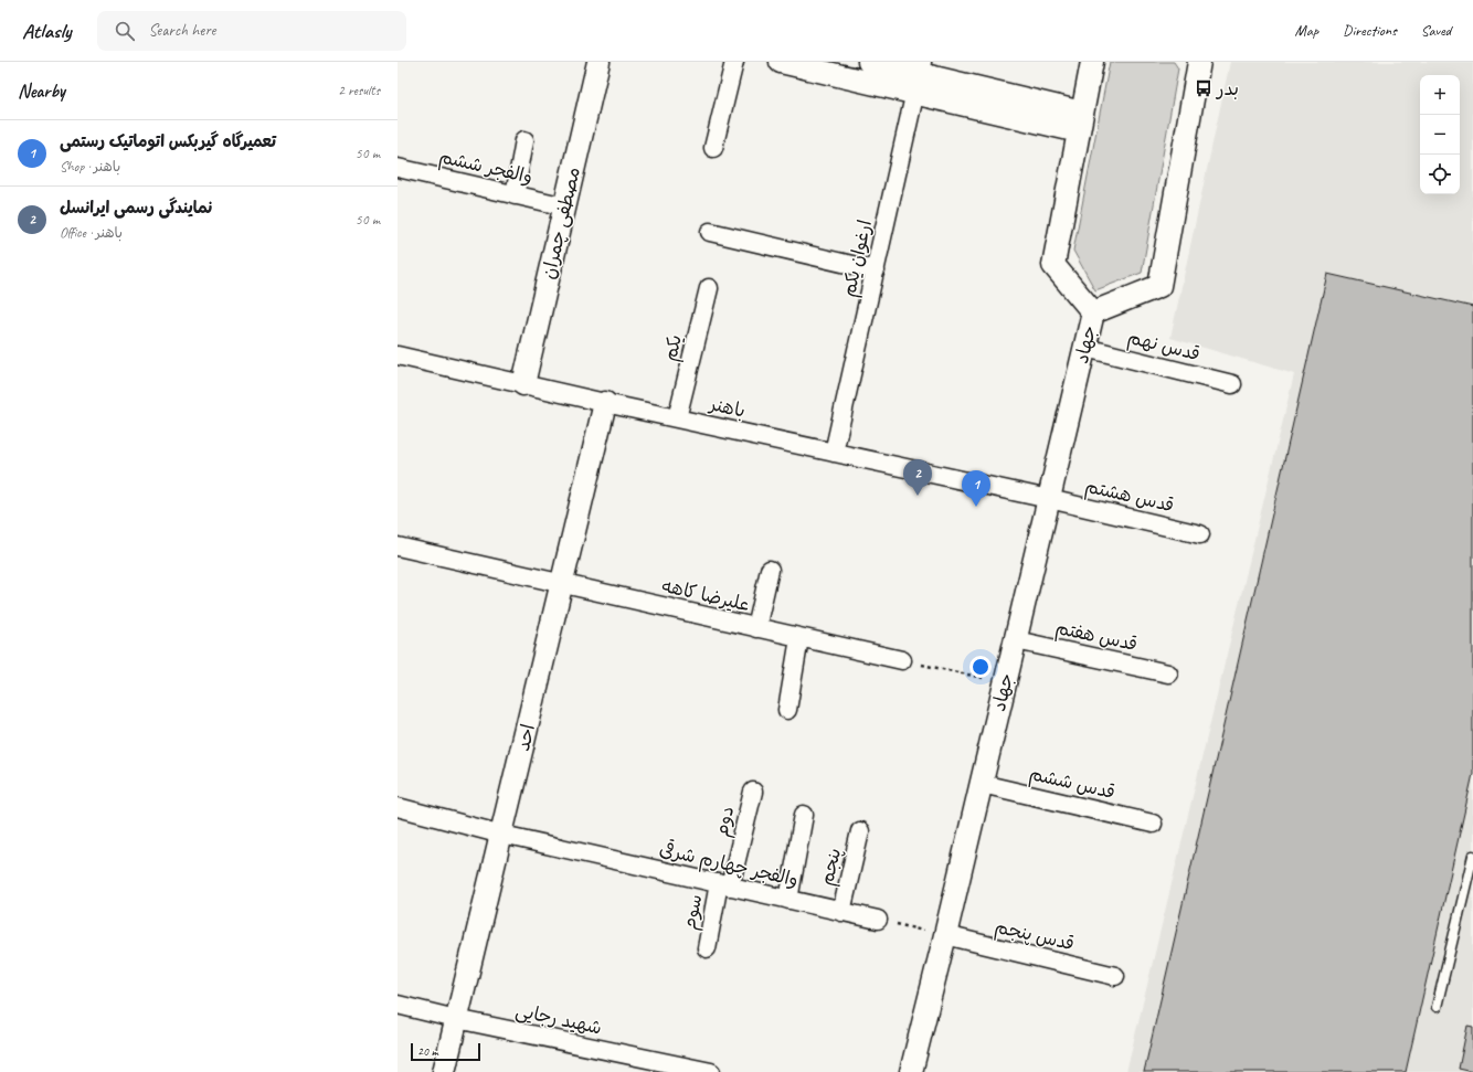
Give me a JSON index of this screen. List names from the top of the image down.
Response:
{
  "streets": {
    "street": [
      "والفجر ششم",
      "مصطفی چمران",
      "ارغوان یکم",
      "جهاد",
      "قدس نهم",
      "یکم",
      "باهنر",
      "قدس هشتم",
      "علیرضا کاهه",
      "قدس هفتم",
      "احد",
      "قدس ششم",
      "دوم",
      "والفجر چهارم شرقی",
      "پنجم",
      "سوم",
      "قدس پنجم",
      "شهید رجایی"
    ]
  },
  "crossings": [
    ["والفجر ششم", "مصطفی چمران"],
    ["مصطفی چمران", "باهنر"],
    ["ارغوان یکم", "باهنر"],
    ["جهاد", "قدس نهم"],
    ["جهاد", "باهنر"],
    ["جهاد", "قدس هشتم"],
    ["جهاد", "قدس هفتم"],
    ["جهاد", "قدس ششم"],
    ["جهاد", "قدس پنجم"],
    ["یکم", "باهنر"],
    ["باهنر", "قدس هشتم"],
    ["باهنر", "احد"],
    ["علیرضا کاهه", "احد"],
    ["احد", "والفجر چهارم شرقی"],
    ["احد", "شهید رجایی"],
    ["دوم", "والفجر چهارم شرقی"],
    ["دوم", "سوم"],
    ["والفجر چهارم شرقی", "پنجم"],
    ["والفجر چهارم شرقی", "سوم"]
  ],
  "places": {
    "bus stop": ["بدر"]
  },
  "scale_bar": "20 m",
  "page": {
    "header": "Atlasly",
    "search": "Search here",
    "nav": ["Map", "Directions", "Saved"],
    "heading": ["Nearby", "2 results"],
    "map_buttons": ["+", "−"],
    "list": [
      {
        "mark": "1",
        "name": "تعمیرگاه گیربکس اتوماتیک رستمی",
        "note": "Shop · باهنر",
        "value": "50 m"
      },
      {
        "mark": "2",
        "name": "نمایندگی رسمی ایرانسل",
        "note": "Office · باهنر",
        "value": "50 m"
      }
    ],
    "pins": ["2", "1"],
    "scale": "20 m"
  }
}
